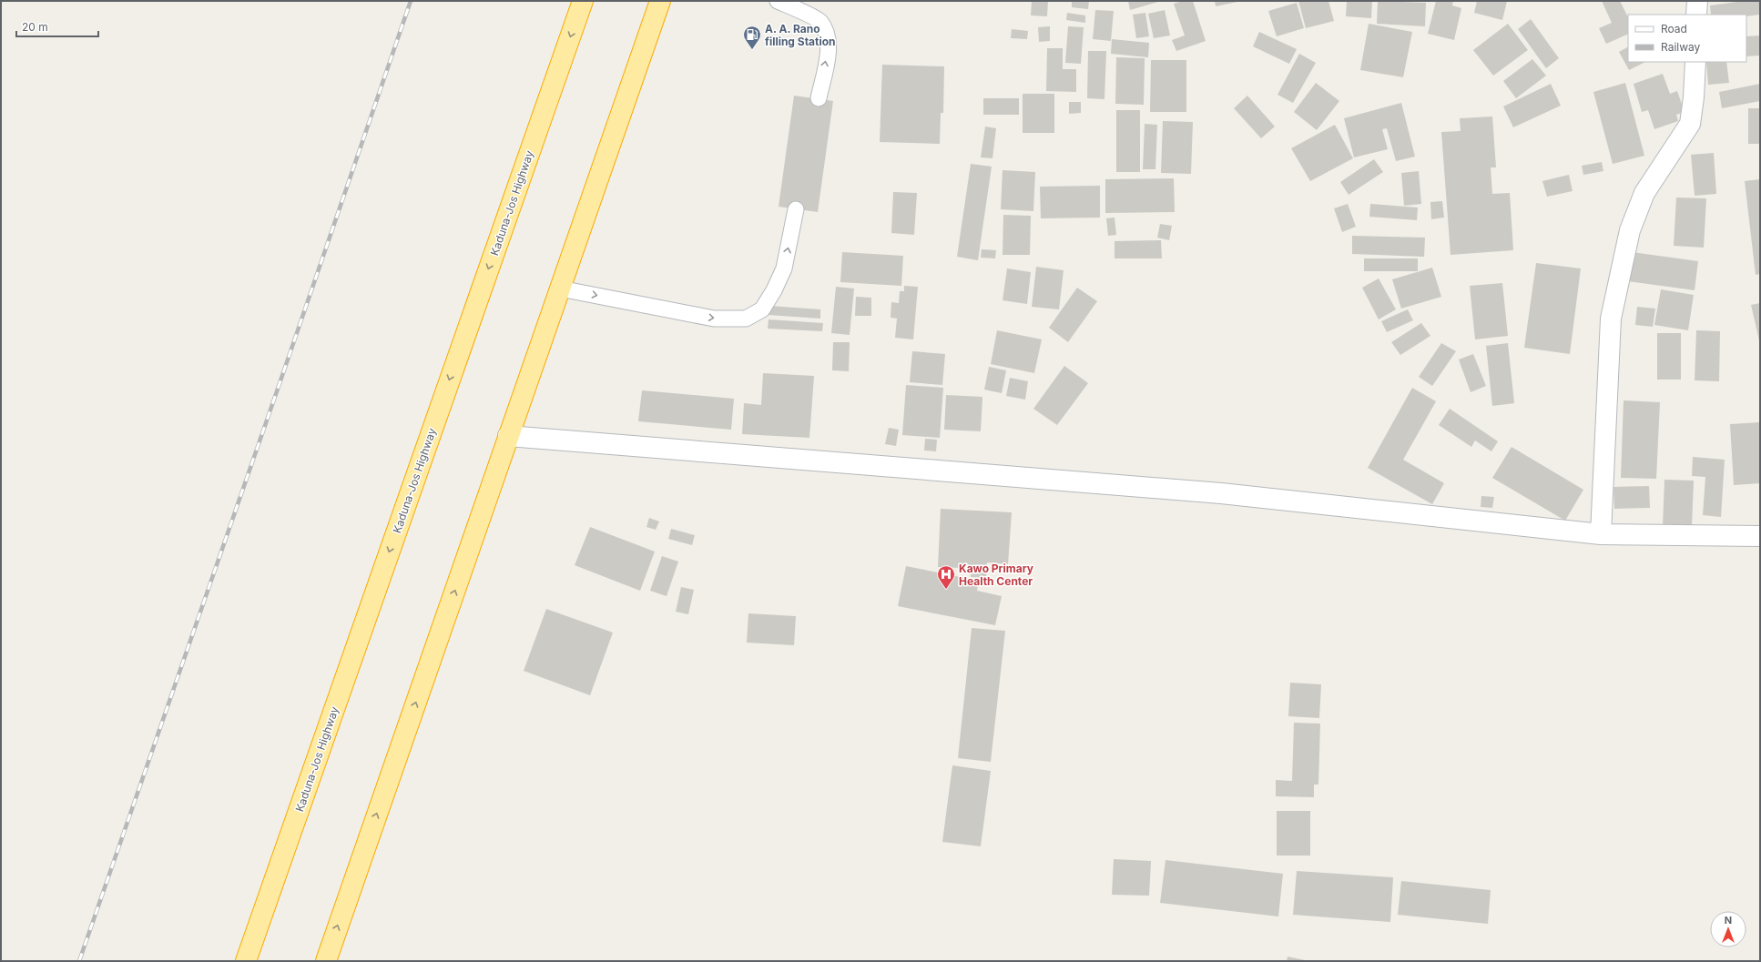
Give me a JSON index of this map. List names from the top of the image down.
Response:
{
  "streets": {
    "highway": ["Kaduna-Jos Highway"]
  },
  "places": {
    "fuel station": ["A. A. Rano filling Station"],
    "hospital": ["Kawo Primary Health Center"]
  },
  "legend": ["Road", "Railway"],
  "scale_bar": "20 m",
  "north": "top"
}
